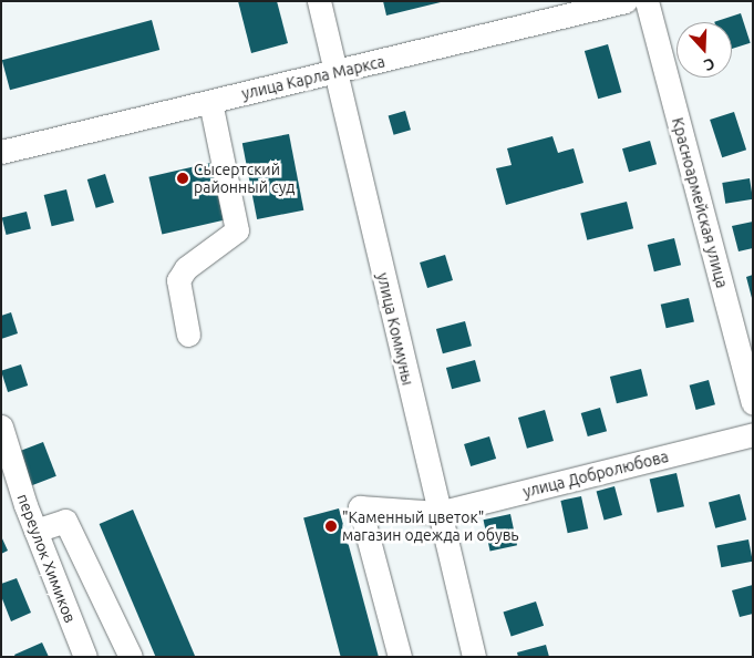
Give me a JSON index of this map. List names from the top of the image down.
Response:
{
  "streets": {
    "street": [
      "улица Карла Маркса",
      "Красноармейская улица",
      "улица Коммуны",
      "улица Добролюбова",
      "переулок Химиков"
    ]
  },
  "crossings": [
    ["улица Карла Маркса", "улица Коммуны"],
    ["улица Коммуны", "улица Добролюбова"]
  ],
  "places": ["Сысертский районный суд", "\"Каменный цветок\" магазин одежда и обувь"],
  "north": "bottom"
}
